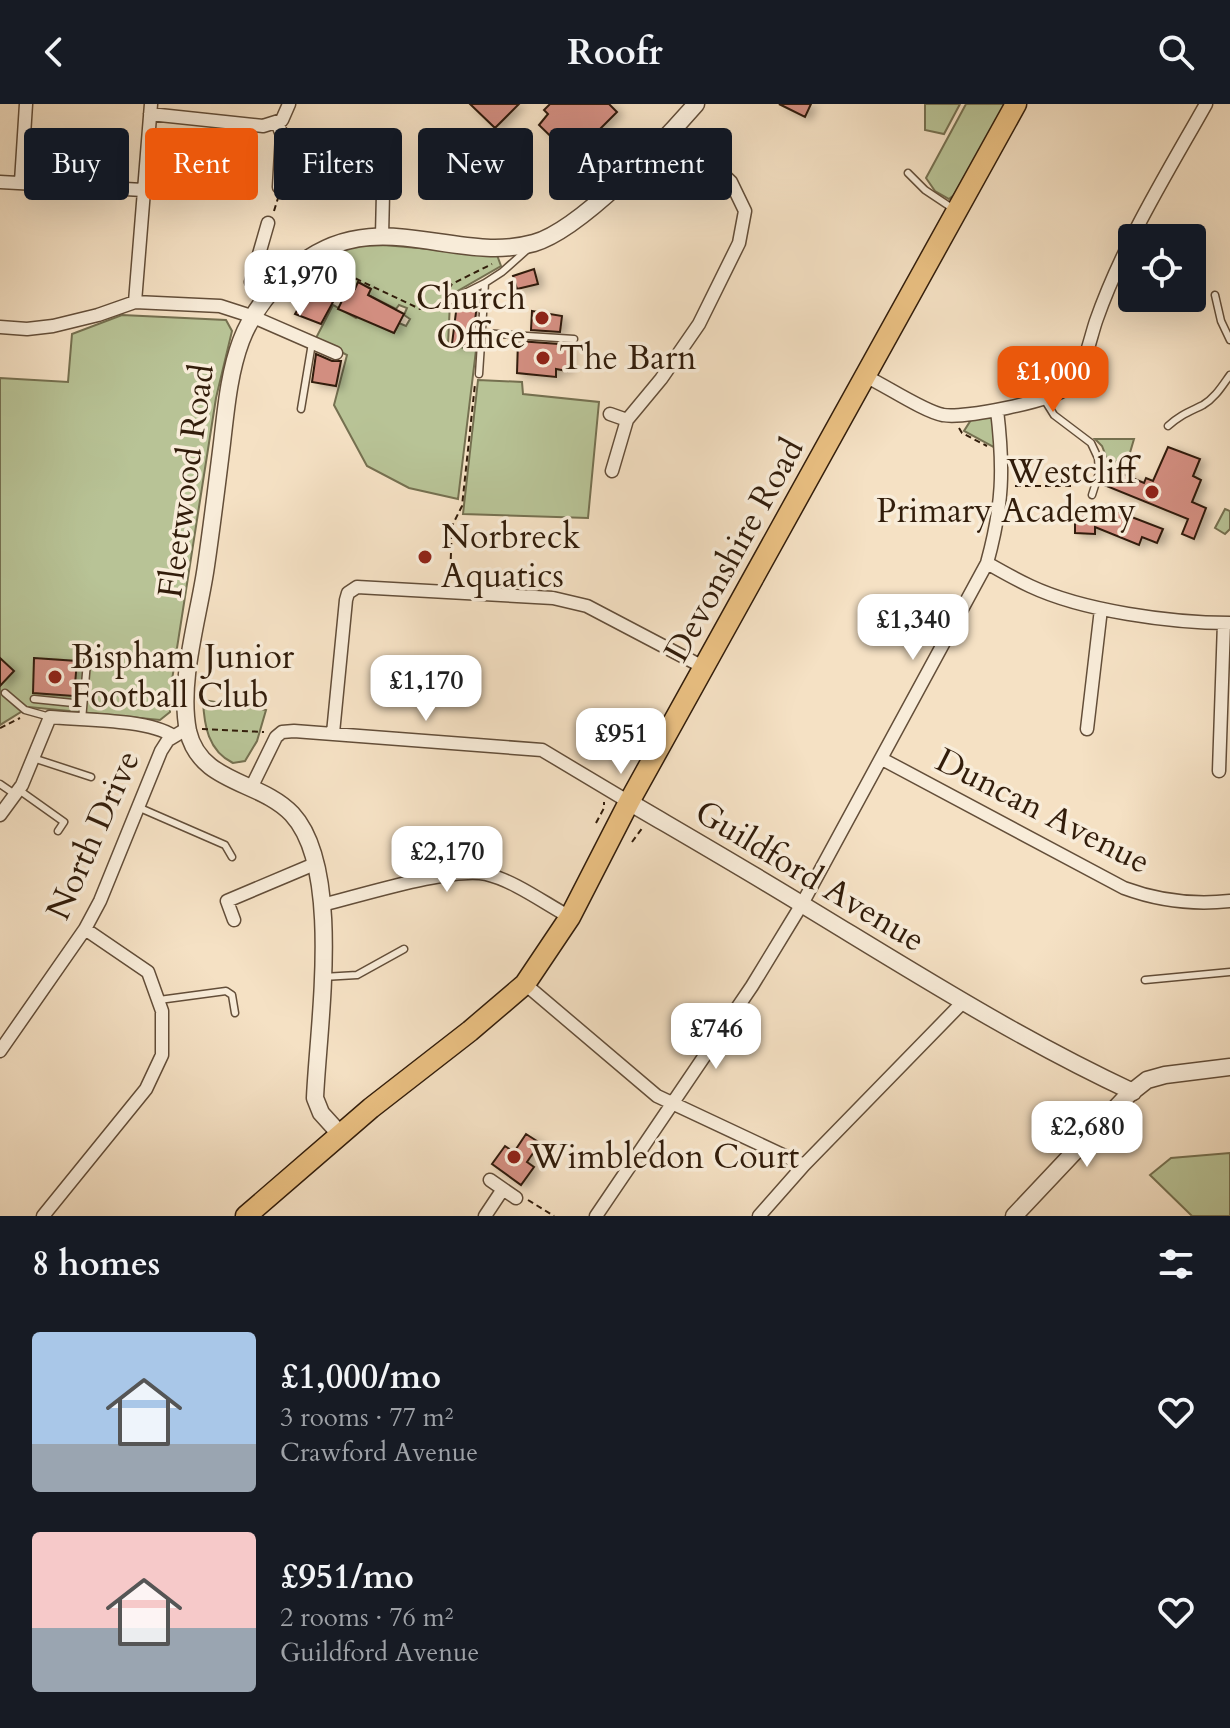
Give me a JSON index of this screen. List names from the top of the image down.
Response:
{
  "streets": {
    "main road": ["Devonshire Road"],
    "street": [
      "Fleetwood Road",
      "Duncan Avenue",
      "North Drive",
      "Guildford Avenue"
    ]
  },
  "crossings": [
    ["Fleetwood Road", "Devonshire Road"],
    ["Fleetwood Road", "North Drive"],
    ["Devonshire Road", "Guildford Avenue"]
  ],
  "places": [
    "Church Office",
    "The Barn",
    "Westcliff Primary Academy",
    "Norbreck Aquatics",
    "Bispham Junior Football Club",
    "Wimbledon Court"
  ],
  "page": {
    "header": "Roofr",
    "chip": [
      "Buy",
      "Rent",
      "Filters",
      "New",
      "Apartment"
    ],
    "price": [
      "£1,970",
      "£1,000",
      "£1,340",
      "£1,170",
      "£951",
      "£2,170",
      "£746",
      "£2,680"
    ],
    "heading": "8 homes",
    "list": [
      {
        "name": "£1,000/mo",
        "note": "3 rooms · 77 m² · Crawford Avenue"
      },
      {
        "name": "£951/mo",
        "note": "2 rooms · 76 m² · Guildford Avenue"
      }
    ]
  }
}
